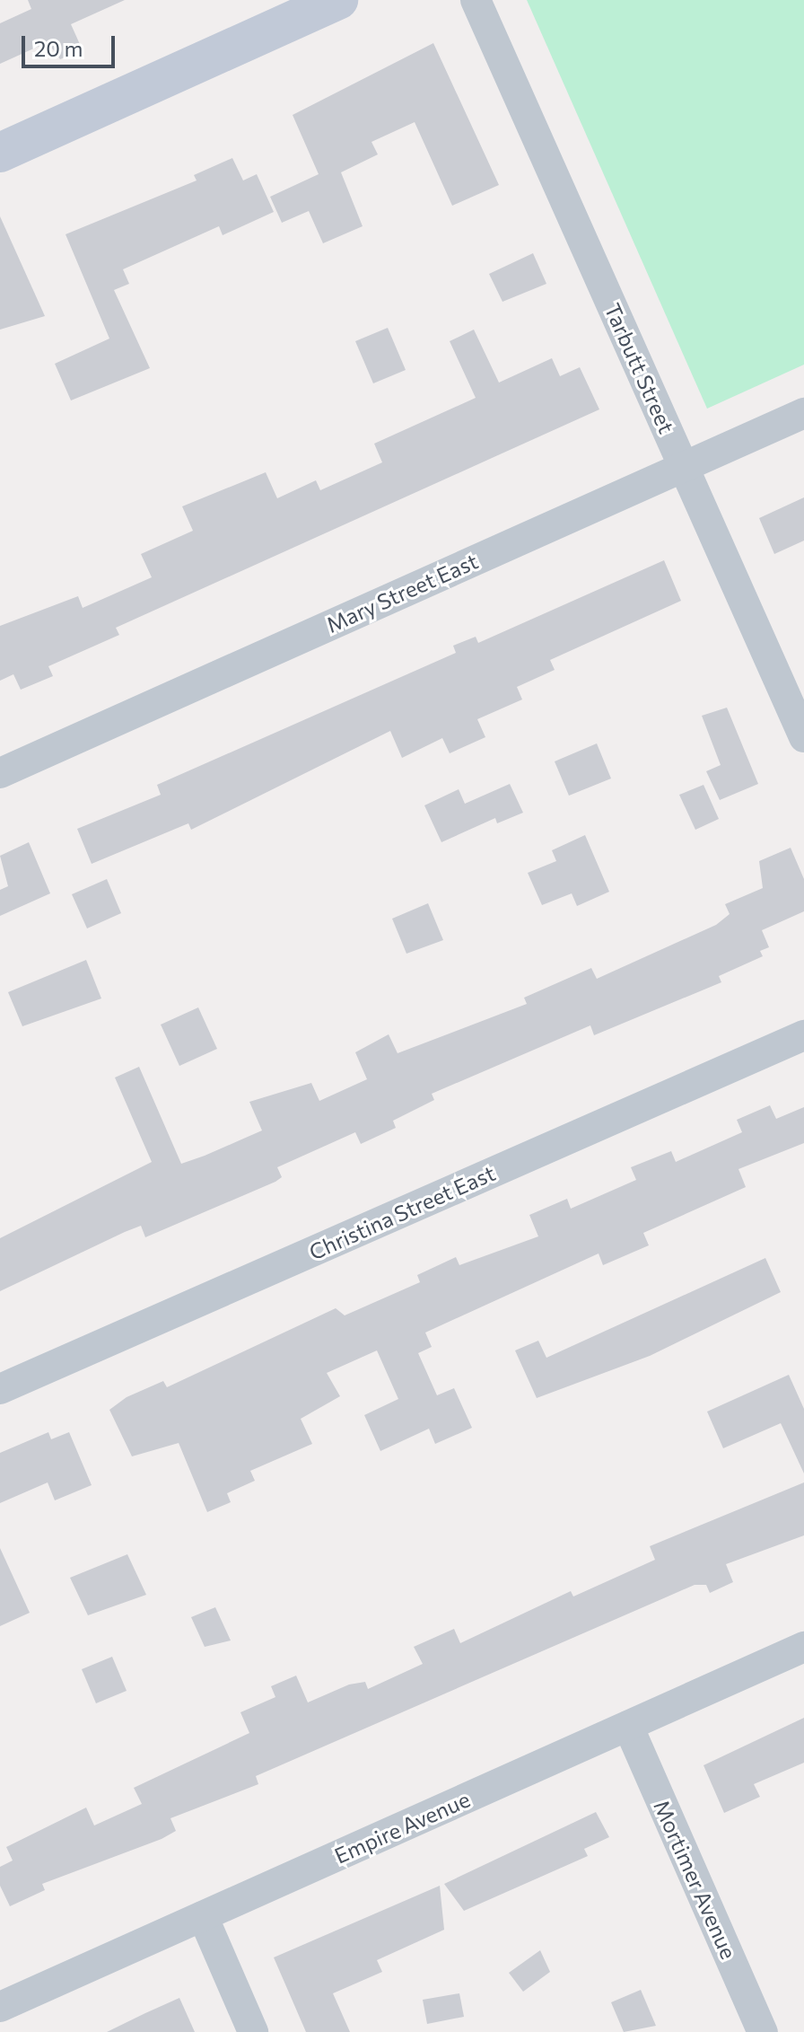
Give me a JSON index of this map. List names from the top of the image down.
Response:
{
  "streets": {
    "street": [
      "Tarbutt Street",
      "Mary Street East",
      "Christina Street East",
      "Empire Avenue",
      "Mortimer Avenue"
    ]
  },
  "crossings": [
    ["Tarbutt Street", "Mary Street East"],
    ["Empire Avenue", "Mortimer Avenue"]
  ],
  "scale_bar": "20 m"
}
